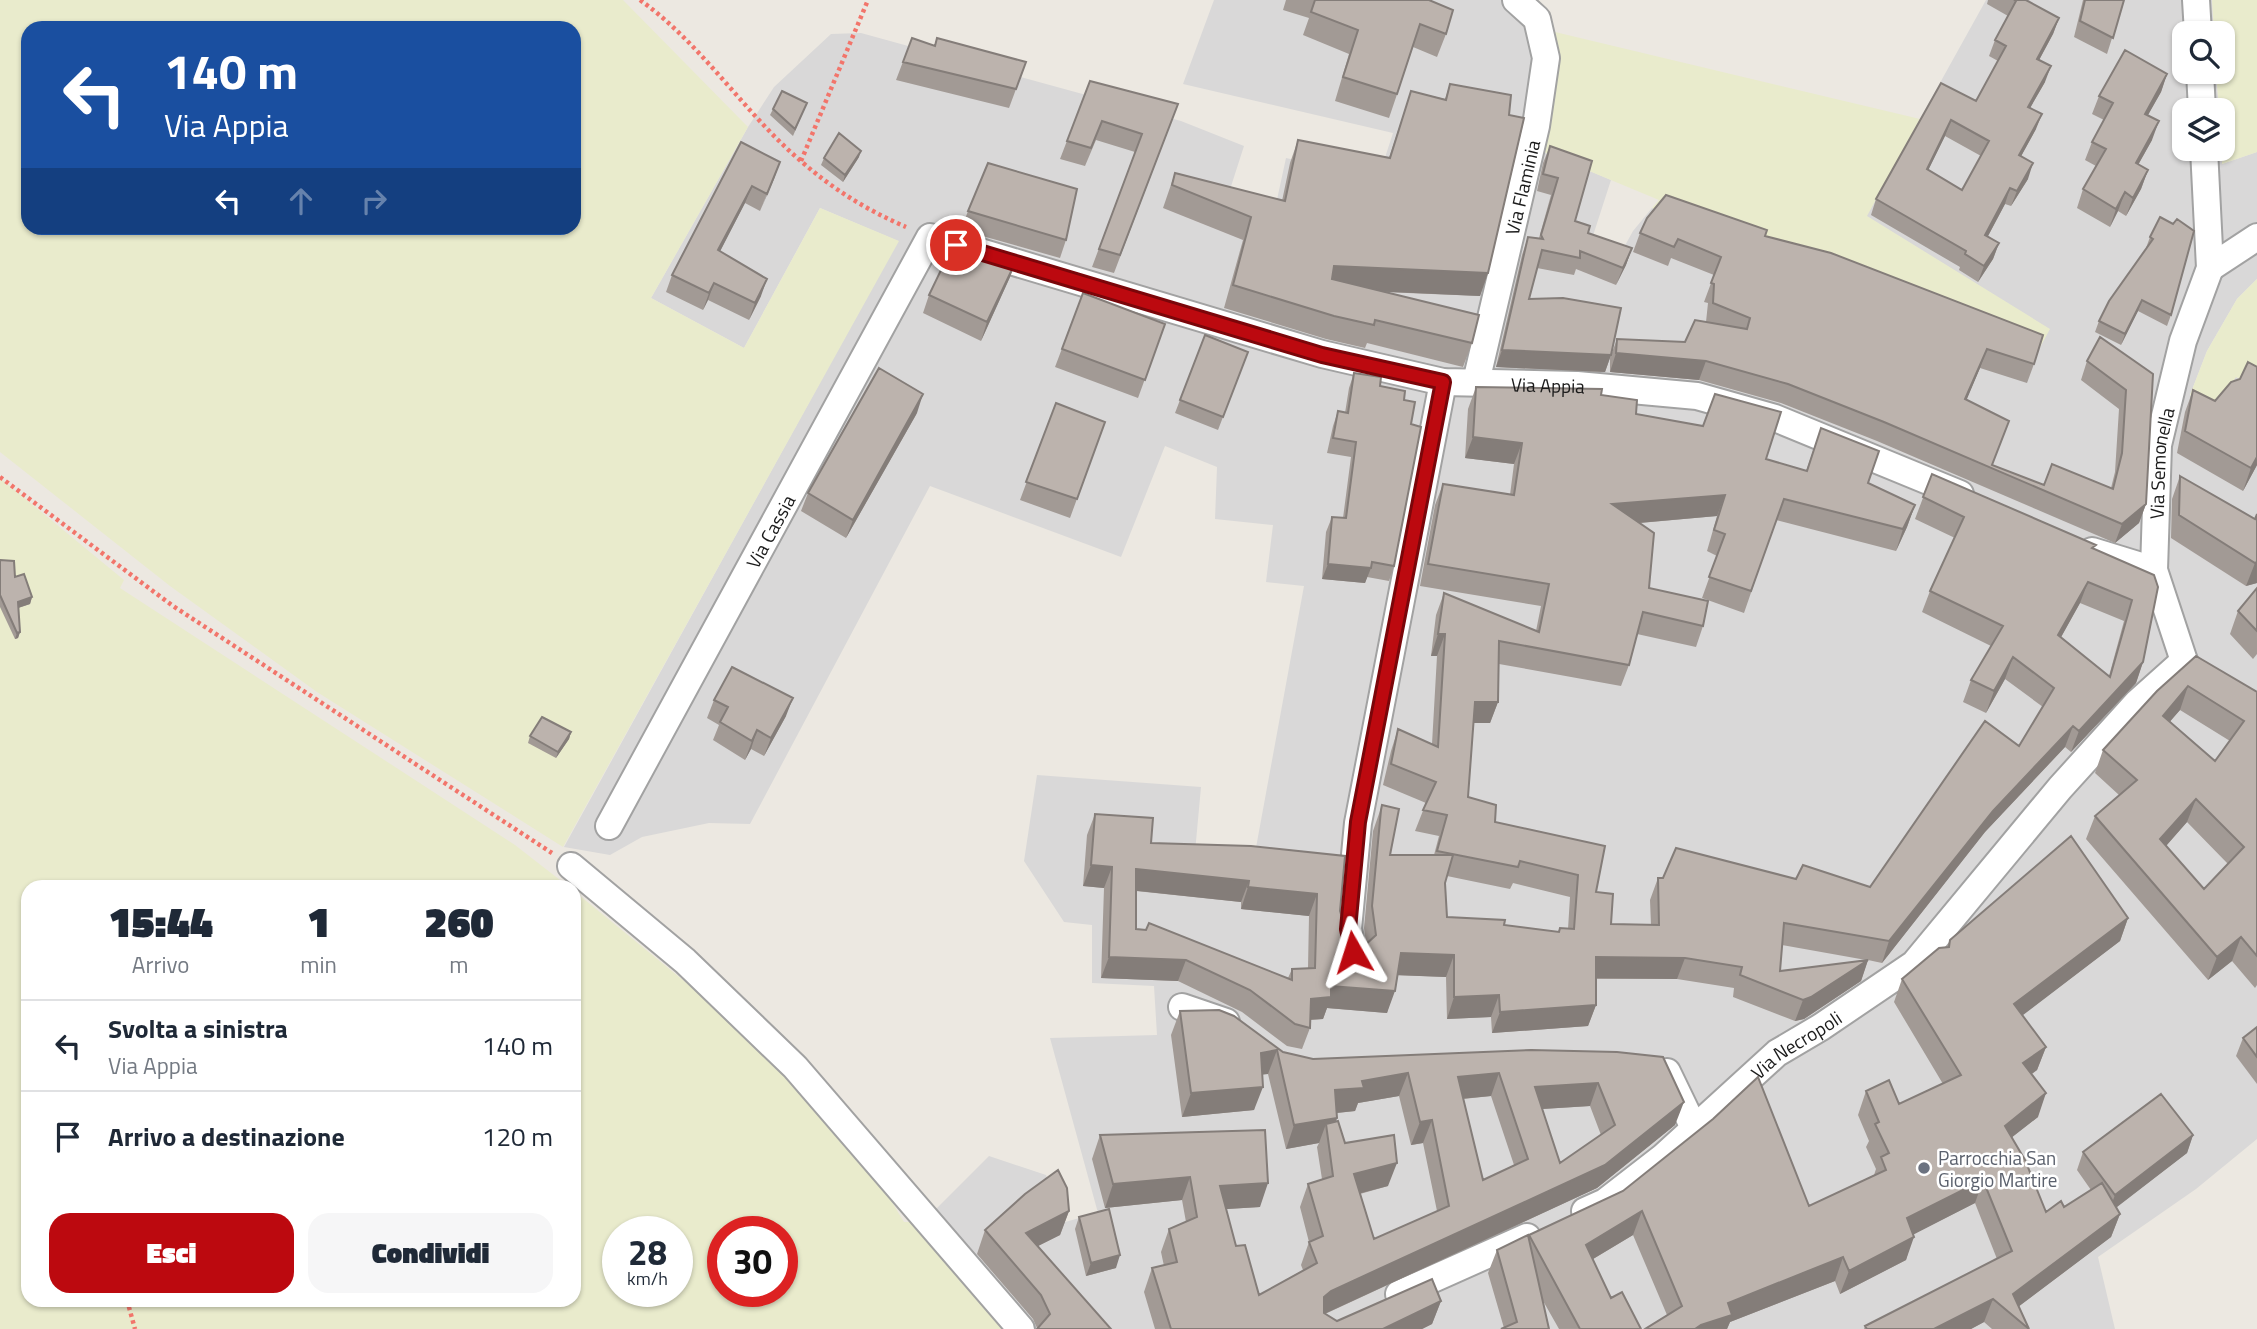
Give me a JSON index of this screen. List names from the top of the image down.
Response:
{
  "streets": {
    "street": [
      "Via Flaminia",
      "Via Appia",
      "Via Semonella",
      "Via Cassia",
      "Via Necropoli"
    ]
  },
  "crossings": [
    ["Via Flaminia", "Via Appia"],
    ["Via Appia", "Via Cassia"],
    ["Via Semonella", "Via Necropoli"]
  ],
  "places": ["Parrocchia San Giorgio Martire"],
  "page": {
    "turn": ["140 m", "Via Appia"],
    "eta": [
      "15:44",
      "Arrivo",
      "1",
      "min",
      "260",
      "m"
    ],
    "list": [
      {
        "name": "Svolta a sinistra",
        "note": "Via Appia",
        "value": "140 m"
      },
      {
        "name": "Arrivo a destinazione",
        "value": "120 m"
      }
    ],
    "buttons": ["Esci", "Condividi"],
    "speed": "28 km/h",
    "limit": "30"
  }
}
